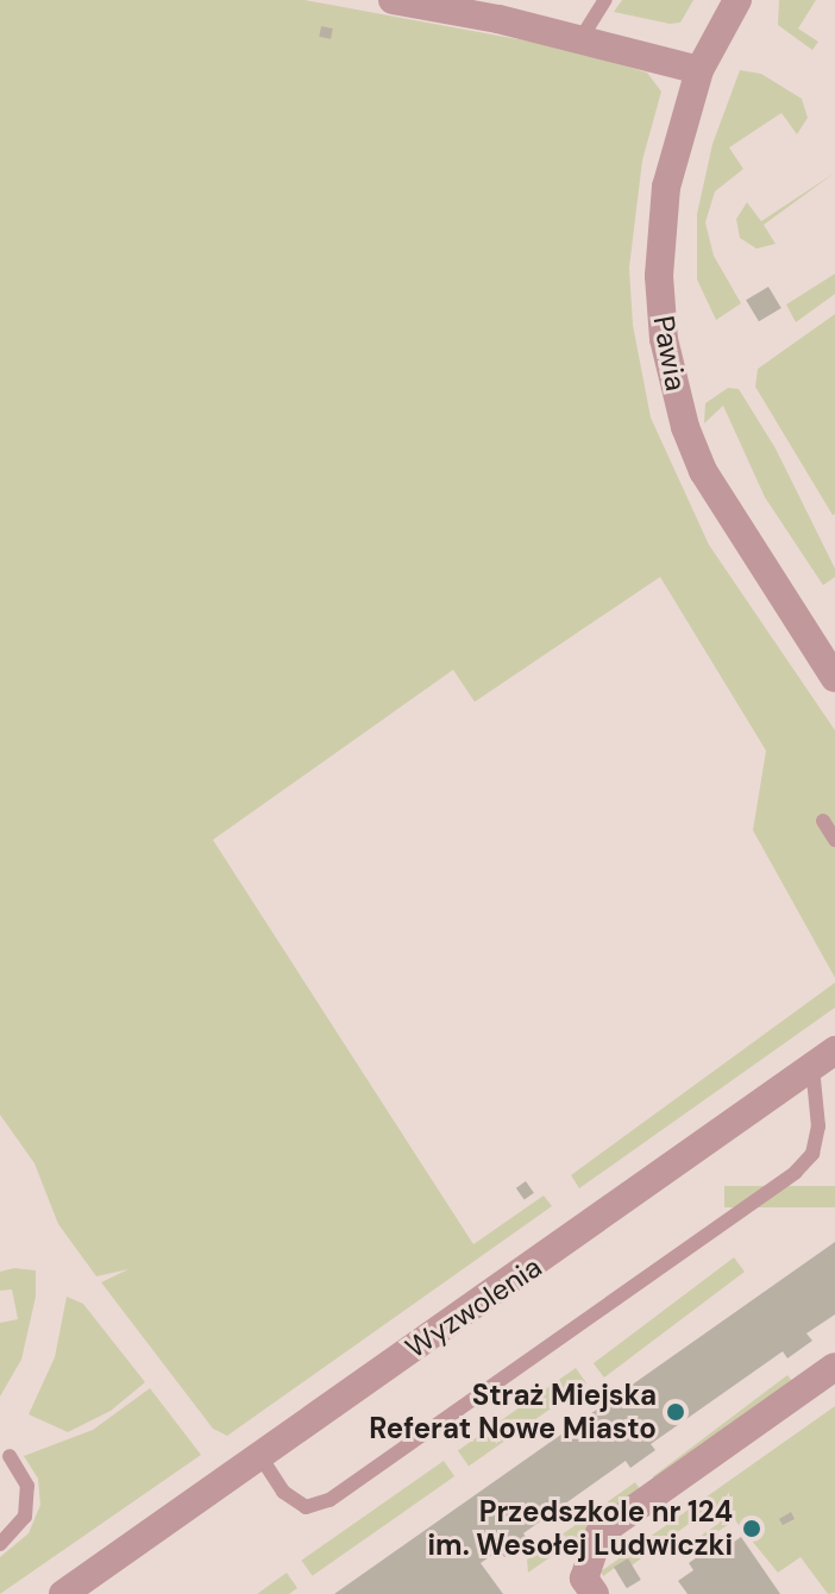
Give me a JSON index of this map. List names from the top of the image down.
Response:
{
  "streets": {
    "street": ["Pawia", "Wyzwolenia"]
  },
  "places": ["Straż Miejska Referat Nowe Miasto", "Przedszkole nr 124 im. Wesołej Ludwiczki"]
}
